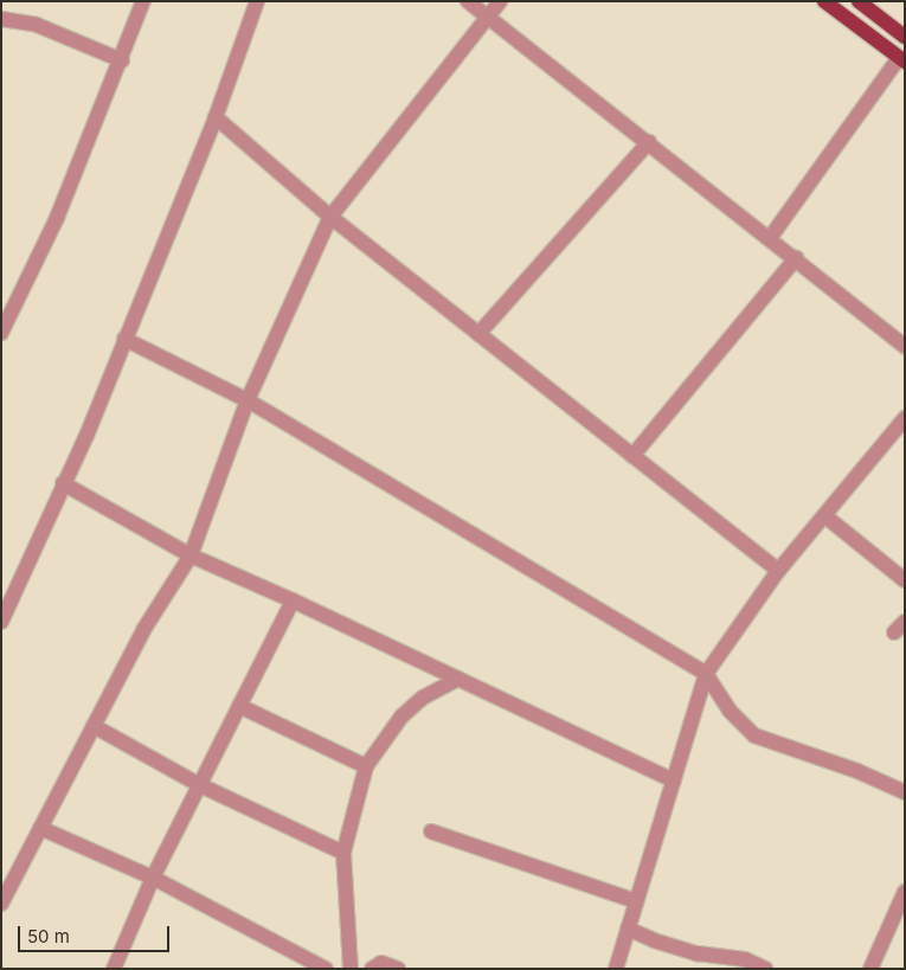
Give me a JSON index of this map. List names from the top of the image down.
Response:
{
  "scale_bar": "50 m"
}
